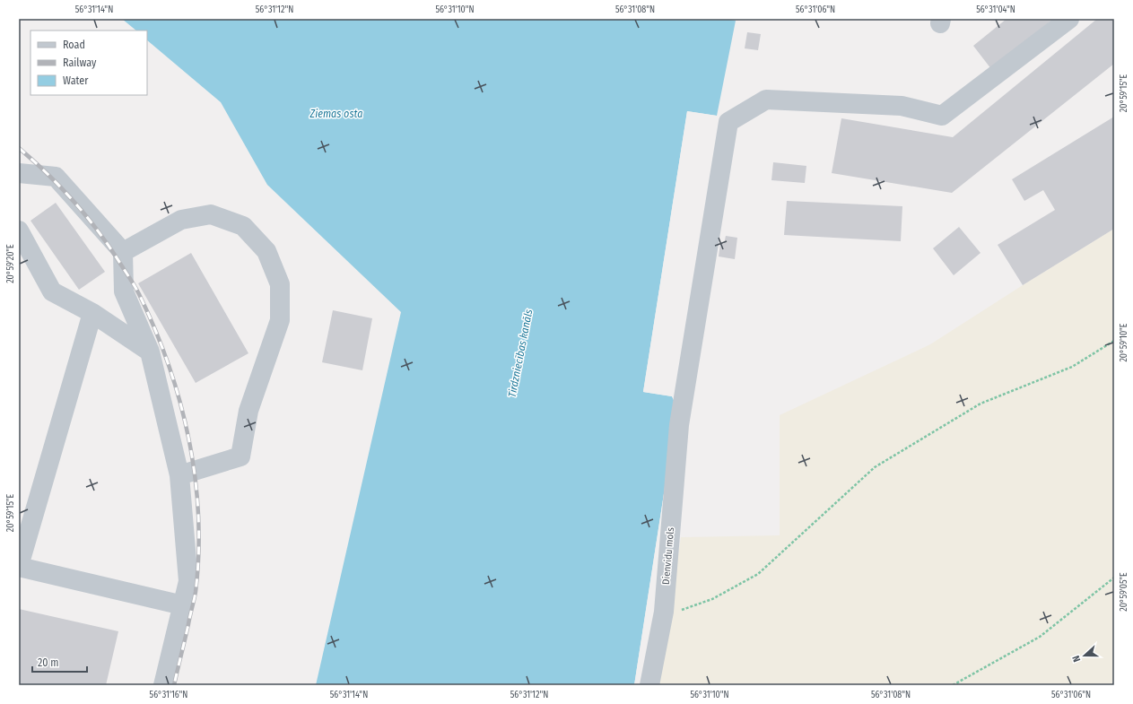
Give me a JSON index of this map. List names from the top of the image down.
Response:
{
  "streets": {
    "street": ["Dienvidu mols"]
  },
  "water": ["Ziemas osta", "Tirdzniecības kanāls"],
  "legend": ["Road", "Railway", "Water"],
  "scale_bar": "20 m",
  "north": "left",
  "coordinates": [
    "56°31'14\"N",
    "56°31'12\"N",
    "56°31'10\"N",
    "56°31'08\"N",
    "56°31'06\"N",
    "56°31'04\"N",
    "20°59'15\"E",
    "20°59'20\"E",
    "20°59'10\"E",
    "20°59'05\"E",
    "56°31'16\"N"
  ]
}
